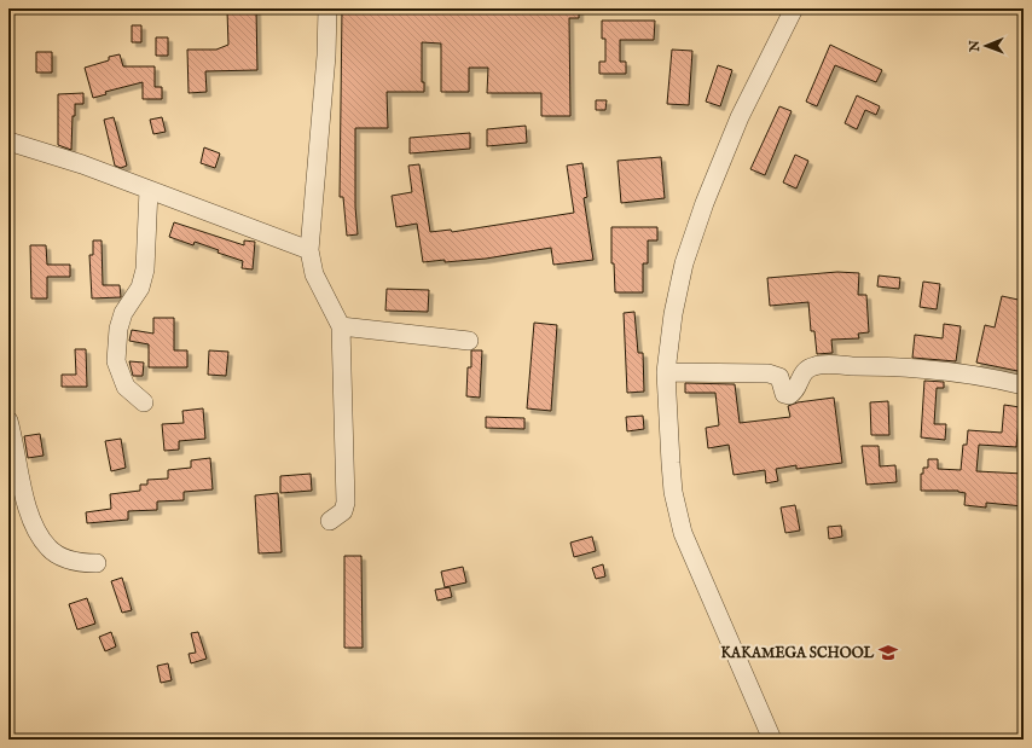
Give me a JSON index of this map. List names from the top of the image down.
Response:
{
  "places": {
    "school or university": ["KAKAMEGA SCHOOL"]
  },
  "north": "left"
}
